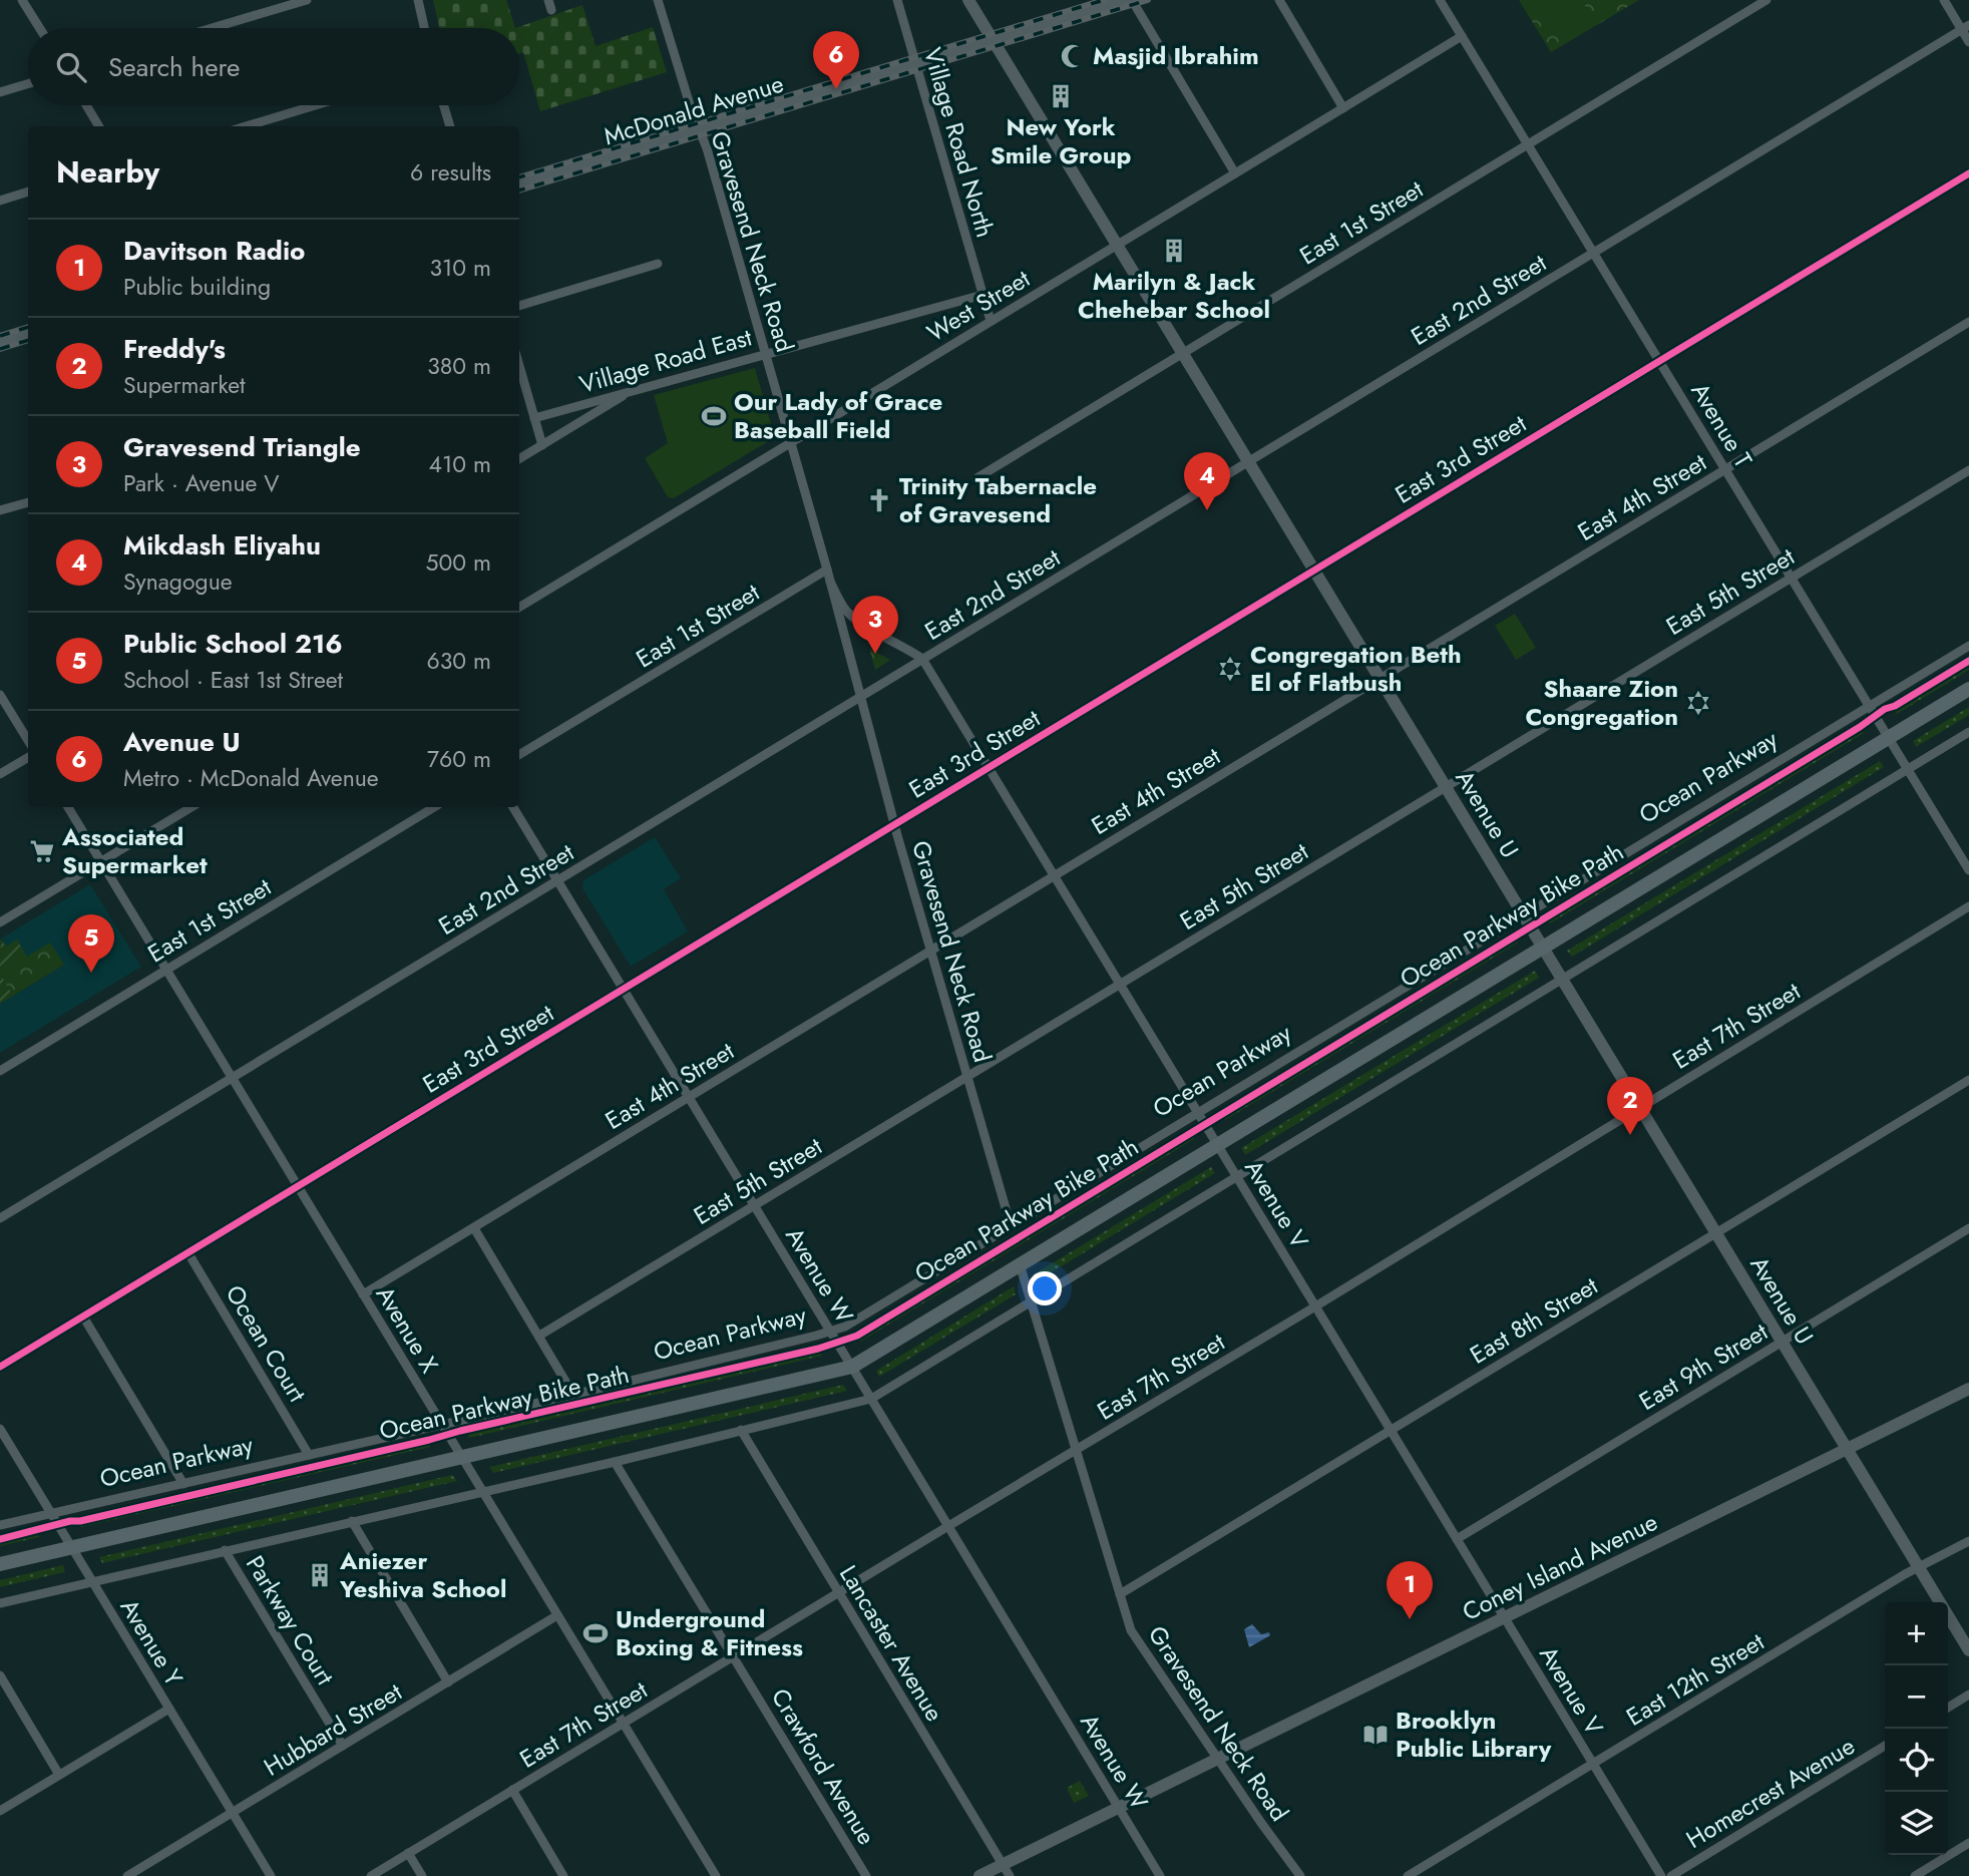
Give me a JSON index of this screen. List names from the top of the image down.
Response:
{
  "streets": {
    "main road": ["McDonald Avenue", "Avenue U", "Coney Island Avenue"],
    "street": [
      "Village Road North",
      "East 1st Street",
      "Gravesend Neck Road",
      "East 2nd Street",
      "West Street",
      "Village Road East",
      "Avenue T",
      "East 3rd Street",
      "East 4th Street",
      "East 5th Street",
      "Ocean Parkway",
      "East 7th Street",
      "Avenue V",
      "Avenue W",
      "East 8th Street",
      "Avenue X",
      "Ocean Court",
      "East 9th Street",
      "Parkway Court",
      "Avenue Y",
      "Lancaster Avenue",
      "East 12th Street",
      "Hubbard Street",
      "Crawford Avenue",
      "Homecrest Avenue"
    ],
    "cycle path": ["Ocean Parkway Bike Path"]
  },
  "crossings": [
    ["McDonald Avenue", "Village Road North"],
    ["McDonald Avenue", "Gravesend Neck Road"],
    ["McDonald Avenue", "Avenue U"],
    ["Village Road North", "Village Road East"],
    ["East 1st Street", "Gravesend Neck Road"],
    ["East 1st Street", "Avenue T"],
    ["East 1st Street", "Avenue U"],
    ["East 1st Street", "Avenue X"],
    ["Gravesend Neck Road", "East 2nd Street"],
    ["Gravesend Neck Road", "West Street"],
    ["Gravesend Neck Road", "Village Road East"],
    ["Gravesend Neck Road", "East 3rd Street"],
    ["Gravesend Neck Road", "East 4th Street"],
    ["Gravesend Neck Road", "East 5th Street"],
    ["Gravesend Neck Road", "Ocean Parkway"],
    ["Gravesend Neck Road", "East 7th Street"],
    ["Gravesend Neck Road", "Avenue V"],
    ["Gravesend Neck Road", "East 8th Street"],
    ["Gravesend Neck Road", "Coney Island Avenue"],
    ["East 2nd Street", "Avenue T"],
    ["East 2nd Street", "Avenue U"],
    ["East 2nd Street", "Avenue V"],
    ["East 2nd Street", "Avenue W"],
    ["East 2nd Street", "Avenue X"],
    ["West Street", "Avenue T"],
    ["West Street", "Avenue U"],
    ["Avenue T", "East 3rd Street"],
    ["Avenue T", "East 4th Street"],
    ["Avenue T", "East 5th Street"],
    ["Avenue T", "Ocean Parkway"],
    ["East 3rd Street", "Avenue U"],
    ["East 3rd Street", "Avenue V"],
    ["East 3rd Street", "Avenue W"],
    ["East 3rd Street", "Avenue X"],
    ["East 3rd Street", "Ocean Court"],
    ["East 4th Street", "Avenue U"],
    ["East 4th Street", "Avenue V"],
    ["East 4th Street", "Avenue W"],
    ["East 4th Street", "Avenue X"],
    ["East 5th Street", "Avenue U"],
    ["East 5th Street", "Avenue V"],
    ["East 5th Street", "Avenue W"],
    ["Ocean Parkway", "Avenue U"],
    ["Ocean Parkway", "Avenue V"],
    ["Ocean Parkway", "Avenue W"],
    ["Ocean Parkway", "Avenue X"],
    ["Ocean Parkway", "Ocean Court"],
    ["Ocean Parkway", "Avenue Y"],
    ["Avenue U", "East 7th Street"],
    ["Avenue U", "East 8th Street"],
    ["Avenue U", "East 9th Street"],
    ["Avenue U", "Coney Island Avenue"],
    ["Avenue U", "East 12th Street"],
    ["East 7th Street", "Avenue V"],
    ["East 7th Street", "Avenue W"],
    ["East 7th Street", "Avenue X"],
    ["East 7th Street", "Lancaster Avenue"],
    ["East 7th Street", "Crawford Avenue"],
    ["Avenue V", "East 8th Street"],
    ["Avenue V", "East 9th Street"],
    ["Avenue V", "Coney Island Avenue"],
    ["Avenue V", "East 12th Street"],
    ["Avenue W", "Coney Island Avenue"],
    ["Avenue X", "Hubbard Street"],
    ["Coney Island Avenue", "Lancaster Avenue"],
    ["Parkway Court", "Hubbard Street"],
    ["Avenue Y", "Hubbard Street"]
  ],
  "places": {
    "mosque": ["Masjid Ibrahim"],
    "building": ["New York Smile Group", "Marilyn & Jack Chehebar School", "Aniezer Yeshiva School"],
    "sports": ["Our Lady of Grace Baseball Field", "Underground Boxing & Fitness"],
    "church": ["Trinity Tabernacle of Gravesend"],
    "synagogue": ["Congregation Beth El of Flatbush", "Shaare Zion Congregation"],
    "supermarket": ["Associated Supermarket"],
    "library": ["Brooklyn Public Library"]
  },
  "page": {
    "search": "Search here",
    "pins": [
      "6",
      "4",
      "3",
      "5",
      "2",
      "1"
    ],
    "heading": ["Nearby", "6 results"],
    "list": [
      {
        "mark": "1",
        "name": "Davitson Radio",
        "note": "Public building",
        "value": "310 m"
      },
      {
        "mark": "2",
        "name": "Freddy's",
        "note": "Supermarket",
        "value": "380 m"
      },
      {
        "mark": "3",
        "name": "Gravesend Triangle",
        "note": "Park · Avenue V",
        "value": "410 m"
      },
      {
        "mark": "4",
        "name": "Mikdash Eliyahu",
        "note": "Synagogue",
        "value": "500 m"
      },
      {
        "mark": "5",
        "name": "Public School 216",
        "note": "School · East 1st Street",
        "value": "630 m"
      },
      {
        "mark": "6",
        "name": "Avenue U",
        "note": "Metro · McDonald Avenue",
        "value": "760 m"
      }
    ],
    "map_buttons": ["+", "−"]
  }
}
